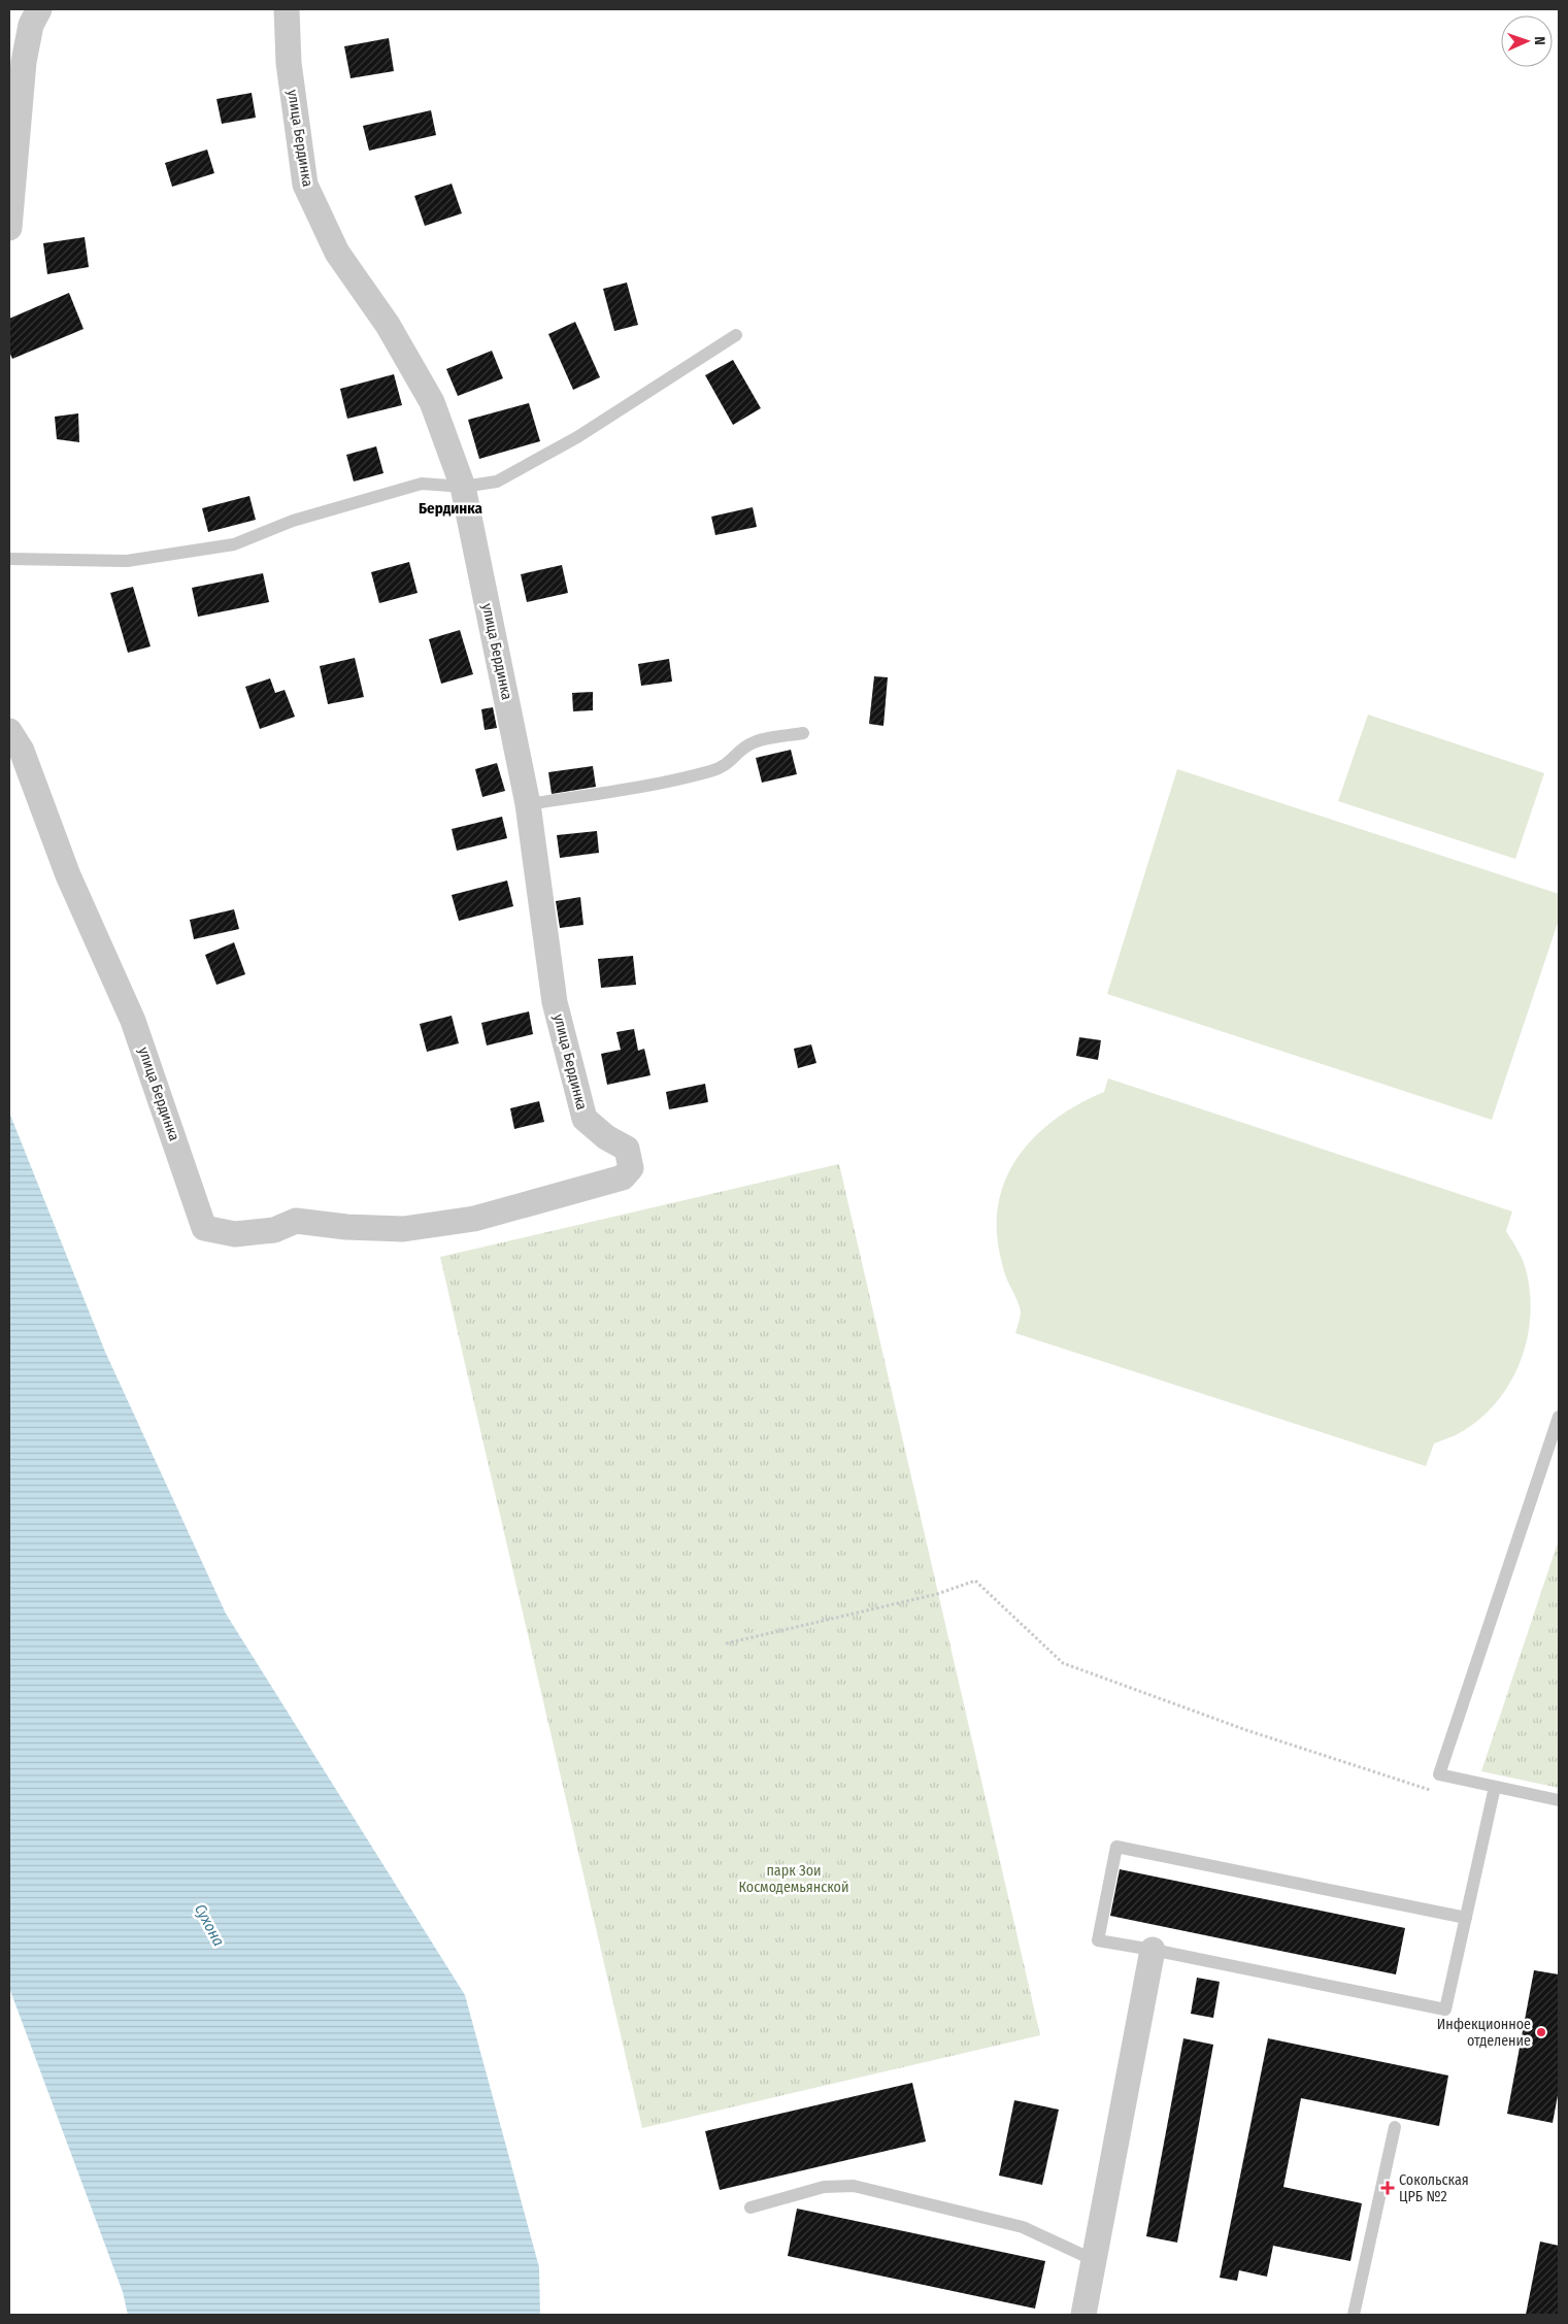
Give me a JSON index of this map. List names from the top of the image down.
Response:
{
  "streets": {
    "street": ["улица Бердинка"]
  },
  "districts": ["Бердинка"],
  "water": ["Сухона"],
  "parks": ["парк Зои Космодемьянской"],
  "places": {
    "other": ["Инфекционное отделение"],
    "health": ["Сокольская ЦРБ №2"]
  },
  "north": "right"
}
